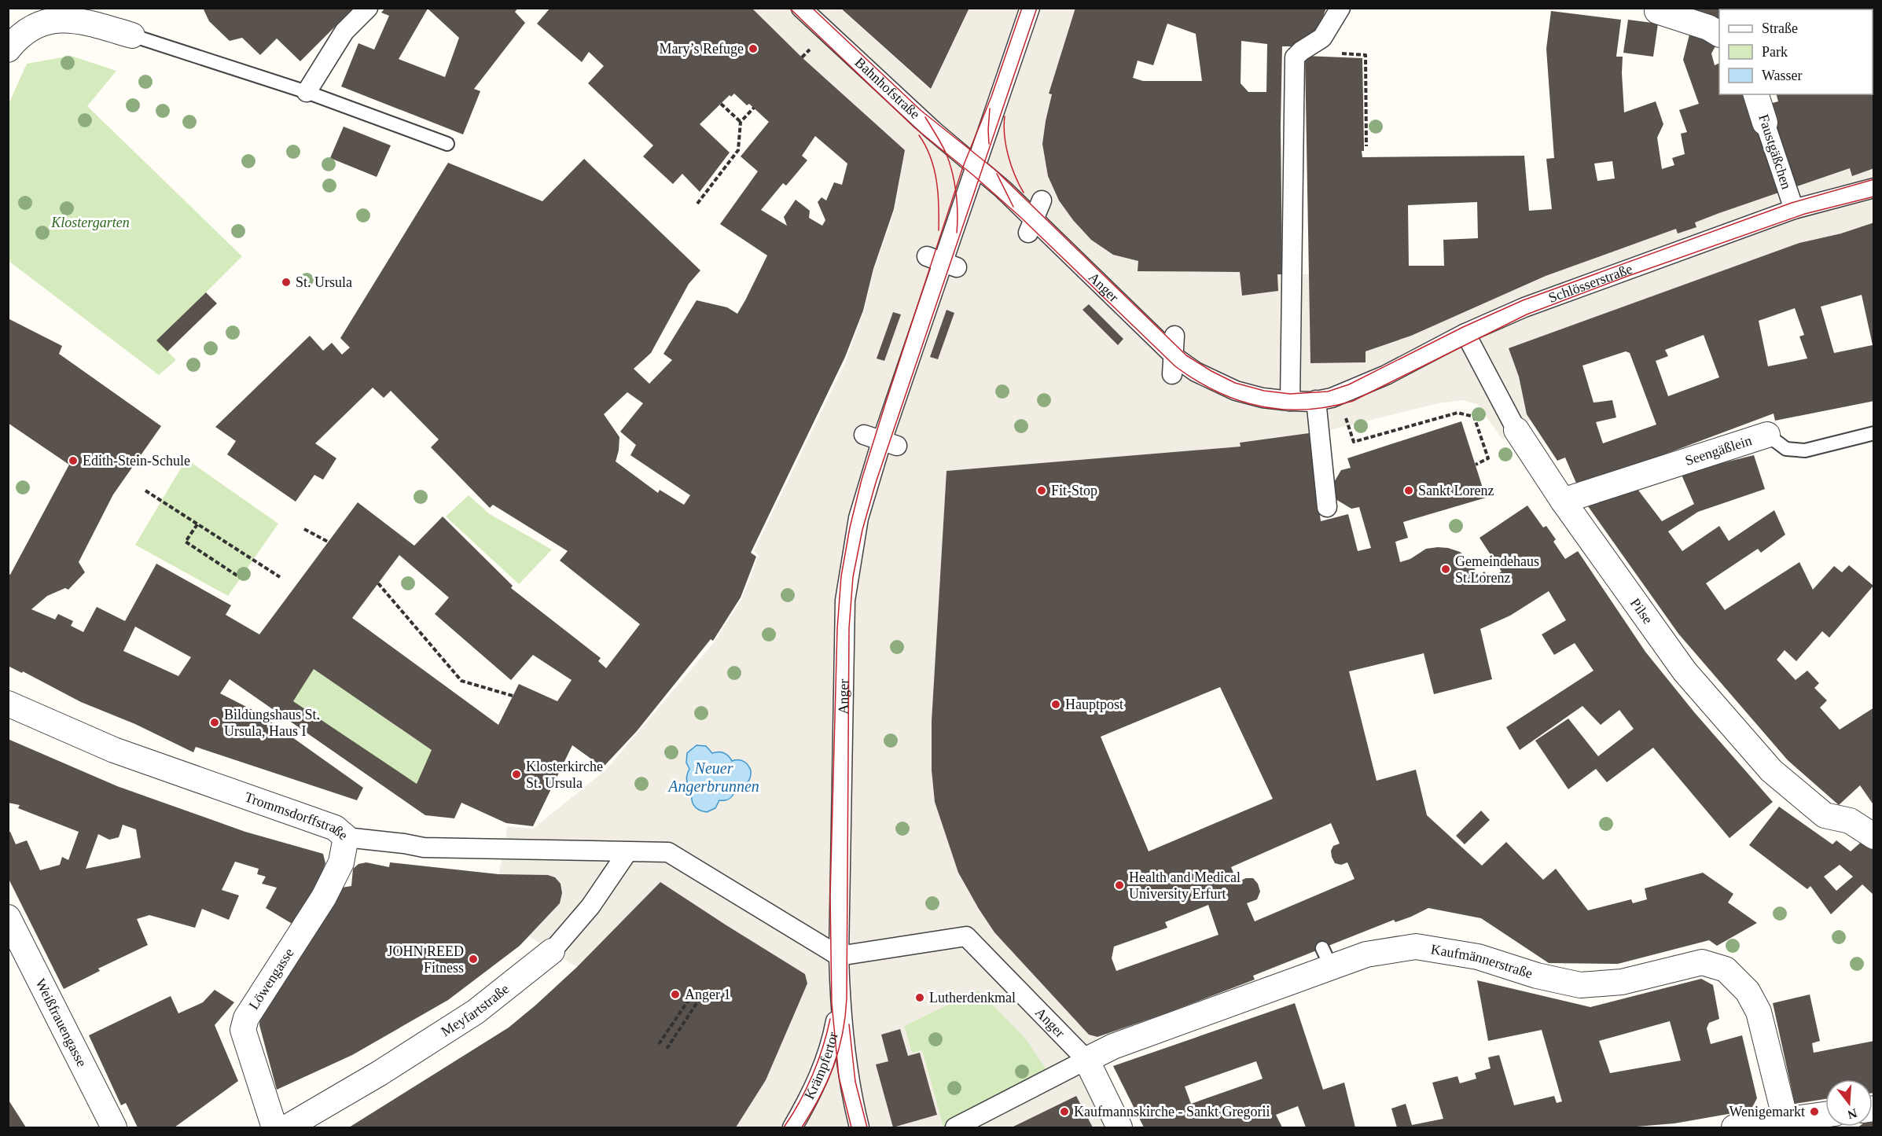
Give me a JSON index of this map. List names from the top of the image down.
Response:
{
  "streets": {
    "street": [
      "Bahnhofstraße",
      "Faustgäßchen",
      "Schlösserstraße",
      "Anger",
      "Seengäßlein",
      "Pilse",
      "Trommsdorffstraße",
      "Kaufmännerstraße",
      "Löwengasse",
      "Meyfartstraße",
      "Weißfrauengasse",
      "Krämpfertor"
    ]
  },
  "crossings": [
    ["Bahnhofstraße", "Anger"],
    ["Faustgäßchen", "Schlösserstraße"],
    ["Schlösserstraße", "Anger"],
    ["Schlösserstraße", "Pilse"],
    ["Anger", "Kaufmännerstraße"],
    ["Anger", "Krämpfertor"],
    ["Seengäßlein", "Pilse"],
    ["Trommsdorffstraße", "Löwengasse"],
    ["Trommsdorffstraße", "Meyfartstraße"]
  ],
  "water": ["Neuer Angerbrunnen"],
  "parks": ["Klostergarten"],
  "places": [
    "Mary’s Refuge",
    "St. Ursula",
    "Edith-Stein-Schule",
    "Fit-Stop",
    "Sankt Lorenz",
    "Gemeindehaus St.Lorenz",
    "Hauptpost",
    "Bildungshaus St. Ursula, Haus I",
    "Klosterkirche St. Ursula",
    "Health and Medical University Erfurt",
    "JOHN REED Fitness",
    "Anger 1",
    "Lutherdenkmal",
    "Kaufmannskirche - Sankt Gregorii",
    "Wenigemarkt"
  ],
  "legend": ["Straße", "Park", "Wasser"],
  "north": "bottom"
}
